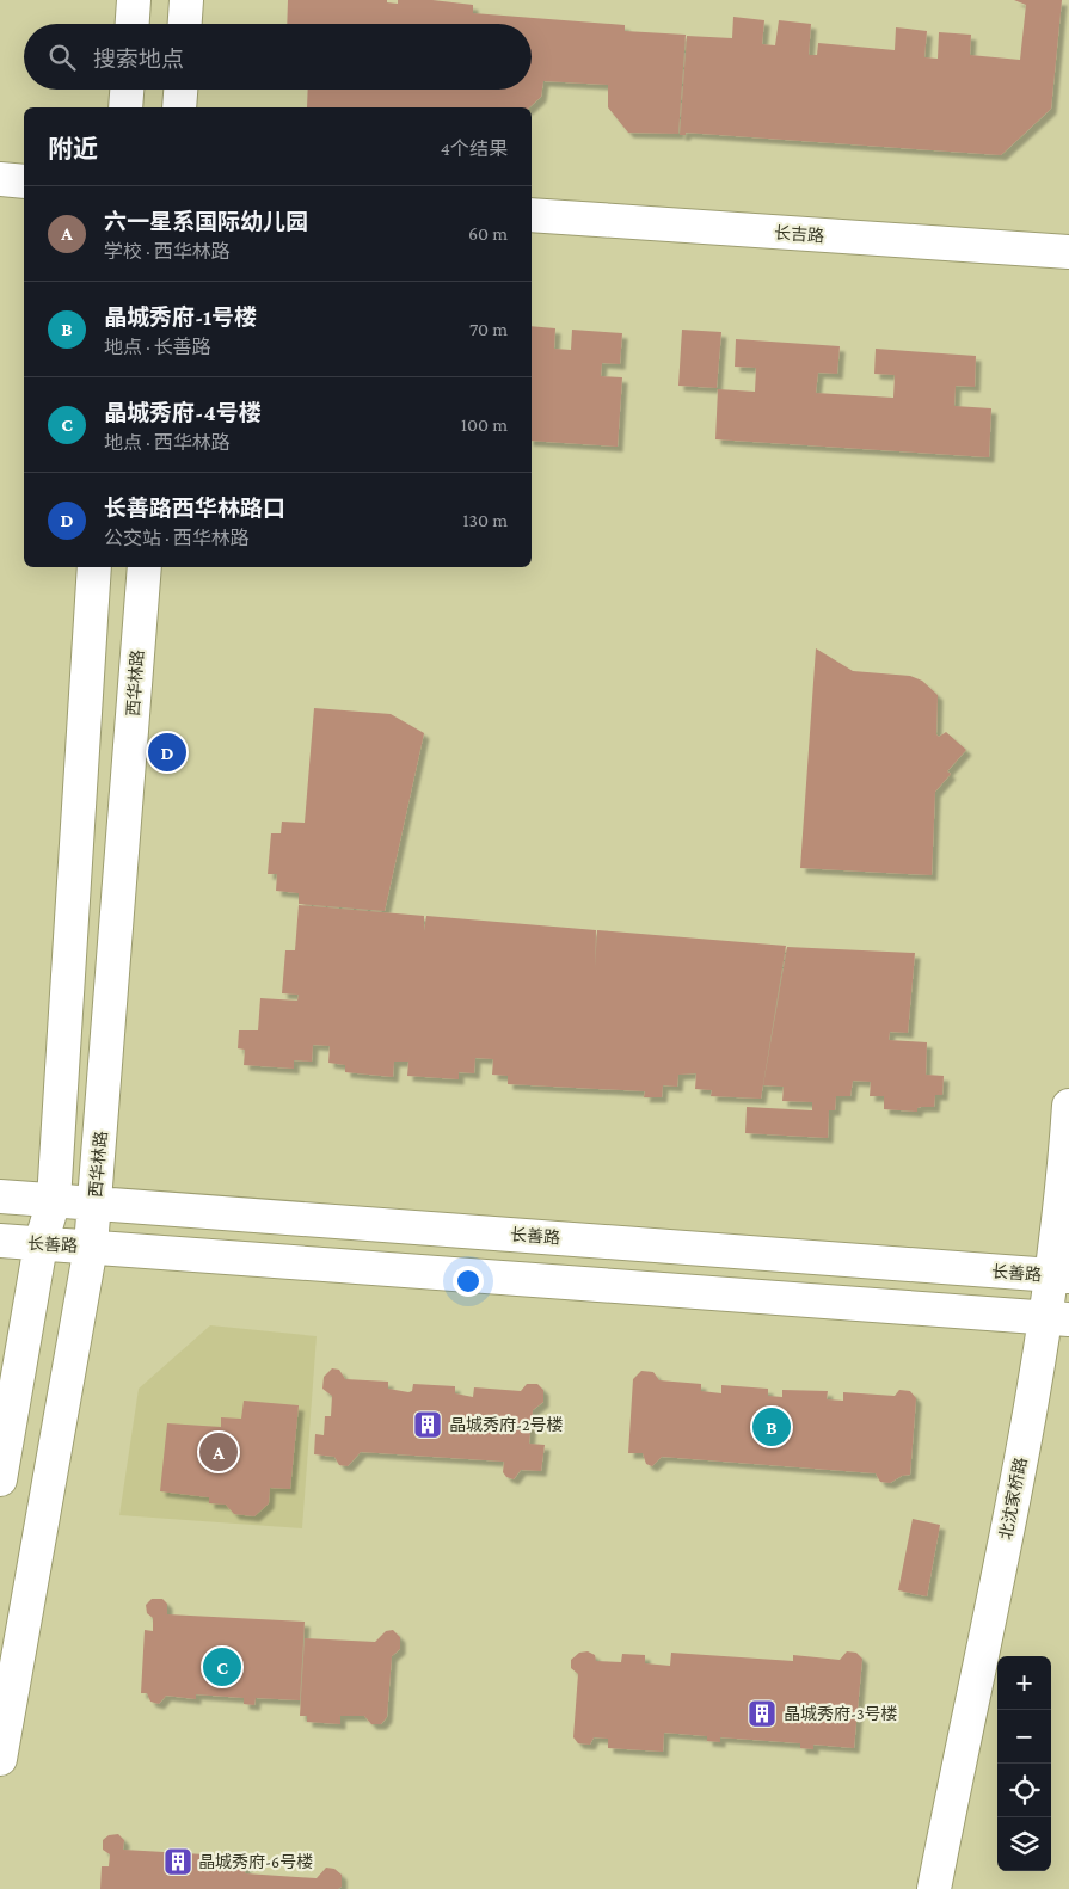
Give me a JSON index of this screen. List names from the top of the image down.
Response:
{
  "streets": {
    "street": [
      "长吉路",
      "西华林路",
      "长善路",
      "北沈家桥路"
    ]
  },
  "crossings": [
    ["西华林路", "长善路"],
    ["长善路", "北沈家桥路"]
  ],
  "places": {
    "building": ["晶城秀府-2号楼", "晶城秀府-3号楼", "晶城秀府-6号楼"]
  },
  "page": {
    "search": "搜索地点",
    "heading": ["附近", "4个结果"],
    "list": [
      {
        "mark": "A",
        "name": "六一星系国际幼儿园",
        "note": "学校 · 西华林路",
        "value": "60 m"
      },
      {
        "mark": "B",
        "name": "晶城秀府-1号楼",
        "note": "地点 · 长善路",
        "value": "70 m"
      },
      {
        "mark": "C",
        "name": "晶城秀府-4号楼",
        "note": "地点 · 西华林路",
        "value": "100 m"
      },
      {
        "mark": "D",
        "name": "长善路西华林路口",
        "note": "公交站 · 西华林路",
        "value": "130 m"
      }
    ],
    "pins": [
      "D",
      "B",
      "A",
      "C"
    ],
    "map_buttons": ["+", "−"]
  }
}
